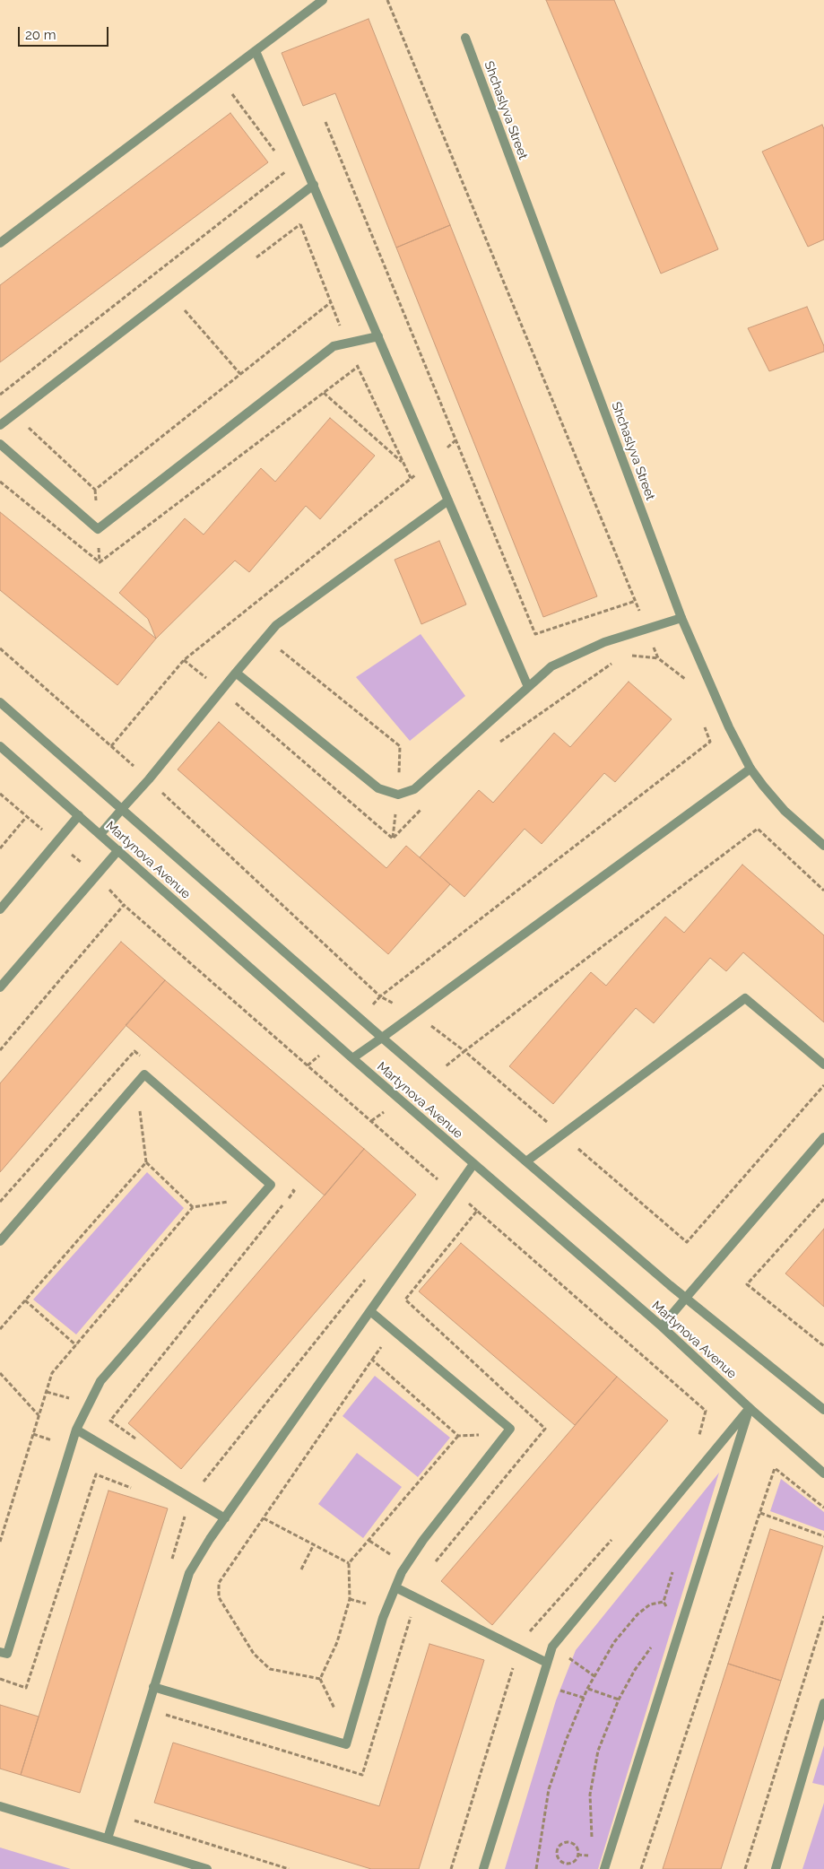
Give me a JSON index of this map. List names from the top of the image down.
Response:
{
  "streets": {
    "street": ["Shchaslyva Street", "Martynova Avenue"]
  },
  "scale_bar": "20 m"
}
